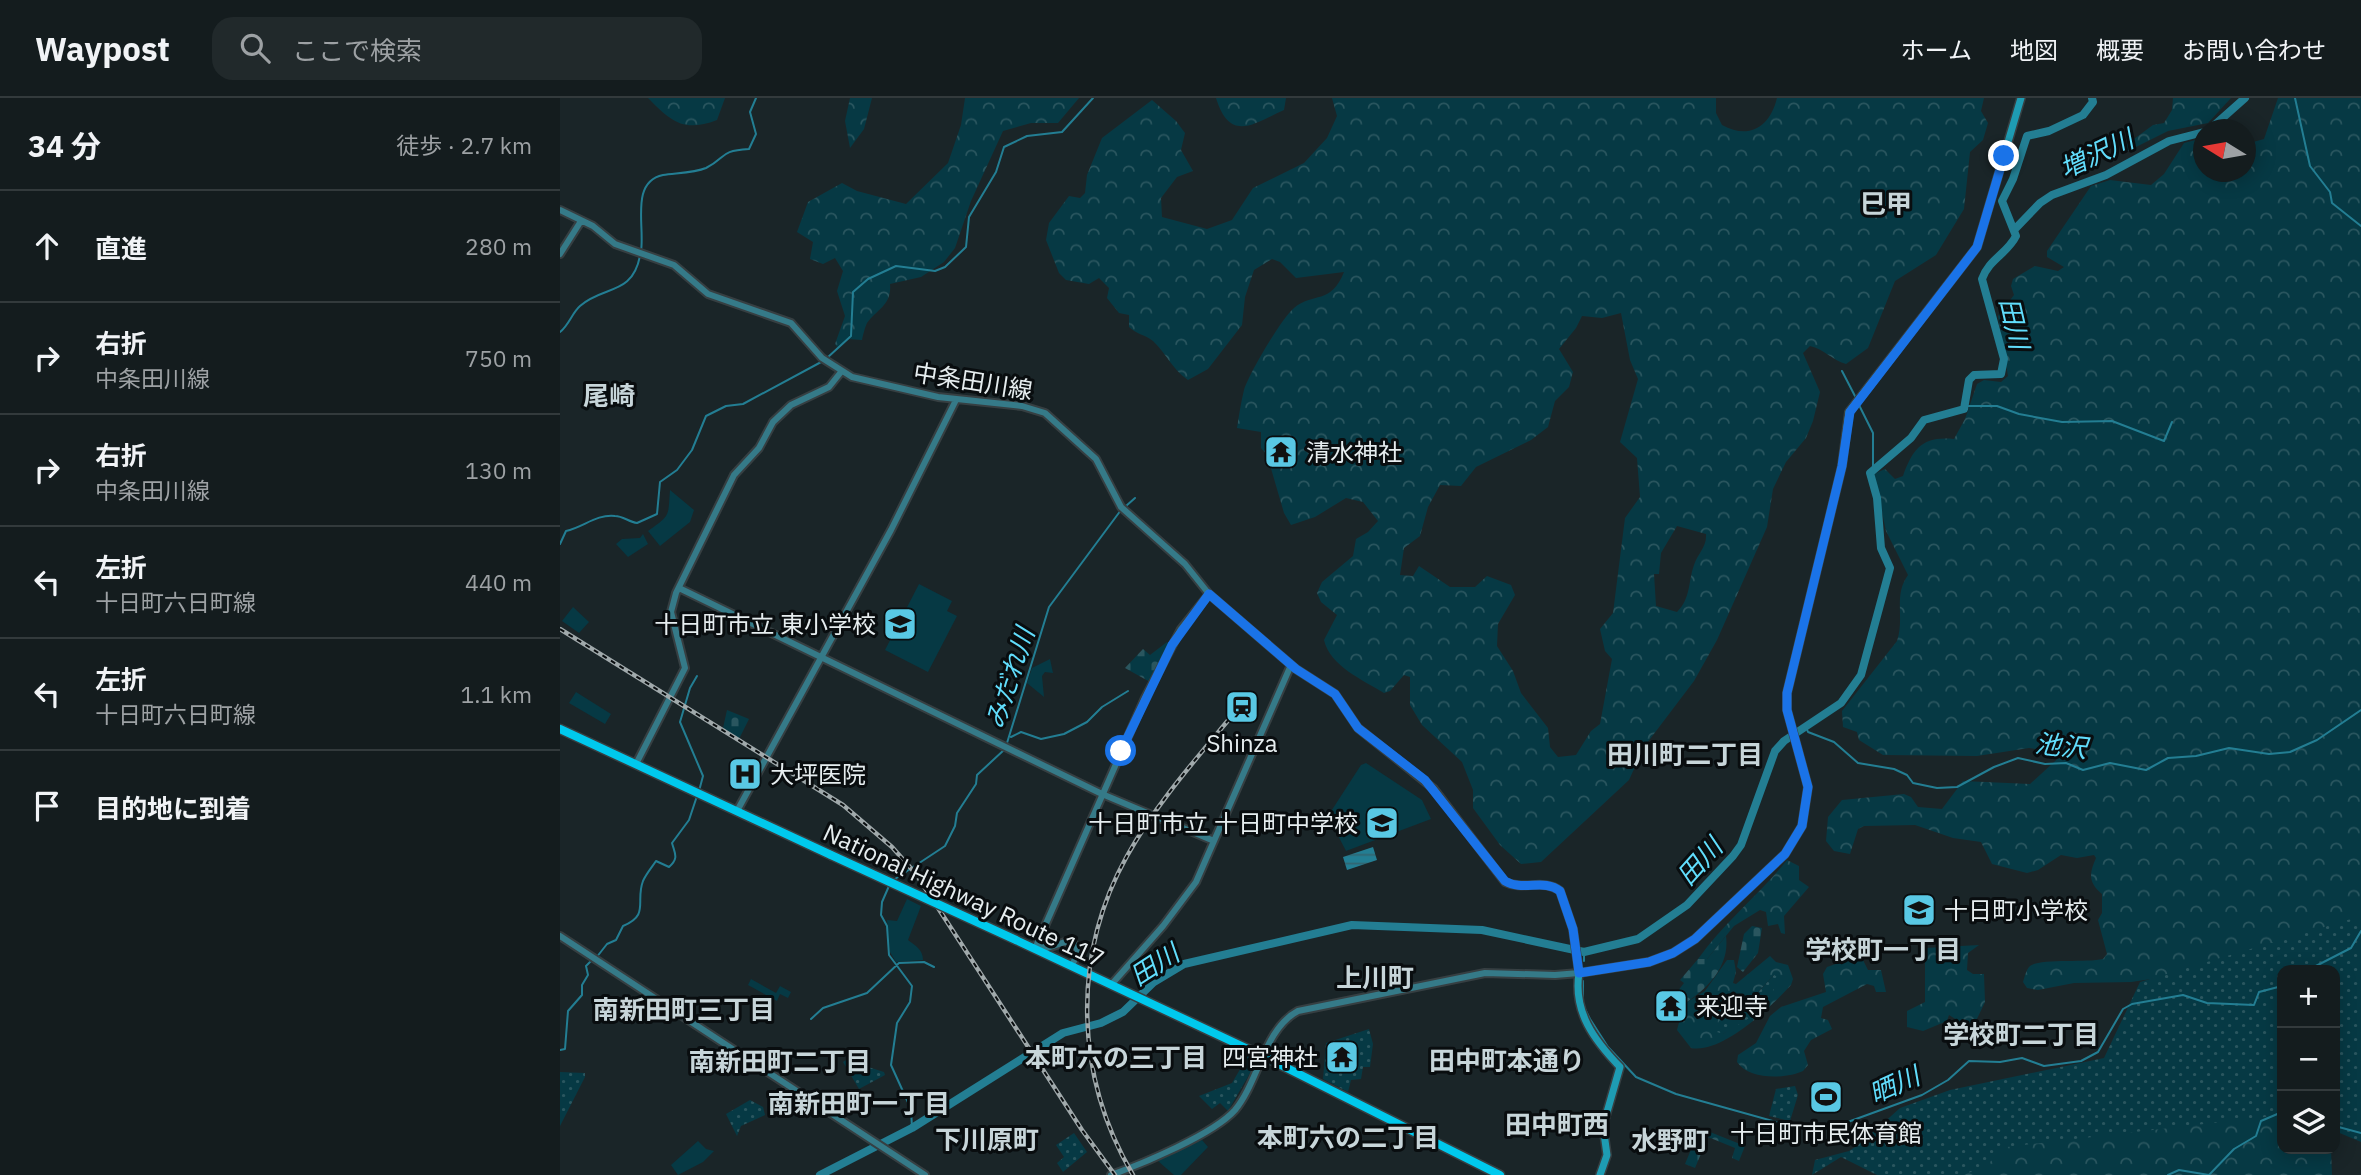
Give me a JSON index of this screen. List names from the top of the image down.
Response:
{
  "streets": {
    "highway": ["National Highway Route 117"],
    "street": ["中条田川線"]
  },
  "districts": [
    "巳甲",
    "尾崎",
    "田川町二丁目",
    "学校町一丁目",
    "上川町",
    "南新田町三丁目",
    "学校町二丁目",
    "本町六の三丁目",
    "田中町本通り",
    "南新田町二丁目",
    "南新田町一丁目",
    "田中町西",
    "本町六の二丁目",
    "下川原町",
    "水野町"
  ],
  "water": [
    "増沢川",
    "田川",
    "みだれ川",
    "池沢",
    "晒川"
  ],
  "places": {
    "temple": ["清水神社", "来迎寺", "四宮神社"],
    "school or university": ["十日町市立 東小学校", "十日町市立 十日町中学校", "十日町小学校"],
    "station": ["Shinza"],
    "hospital": ["大坪医院"],
    "sports": ["十日町市民体育館"]
  },
  "north": "left",
  "page": {
    "header": "Waypost",
    "search": "ここで検索",
    "nav": [
      "ホーム",
      "地図",
      "概要",
      "お問い合わせ"
    ],
    "heading": ["34 分", "徒歩 · 2.7 km"],
    "list": [
      ["直進", "280 m"],
      ["右折", "中条田川線", "750 m"],
      ["右折", "中条田川線", "130 m"],
      ["左折", "十日町六日町線", "440 m"],
      ["左折", "十日町六日町線", "1.1 km"],
      "目的地に到着"
    ],
    "map_buttons": ["+", "−"]
  }
}
